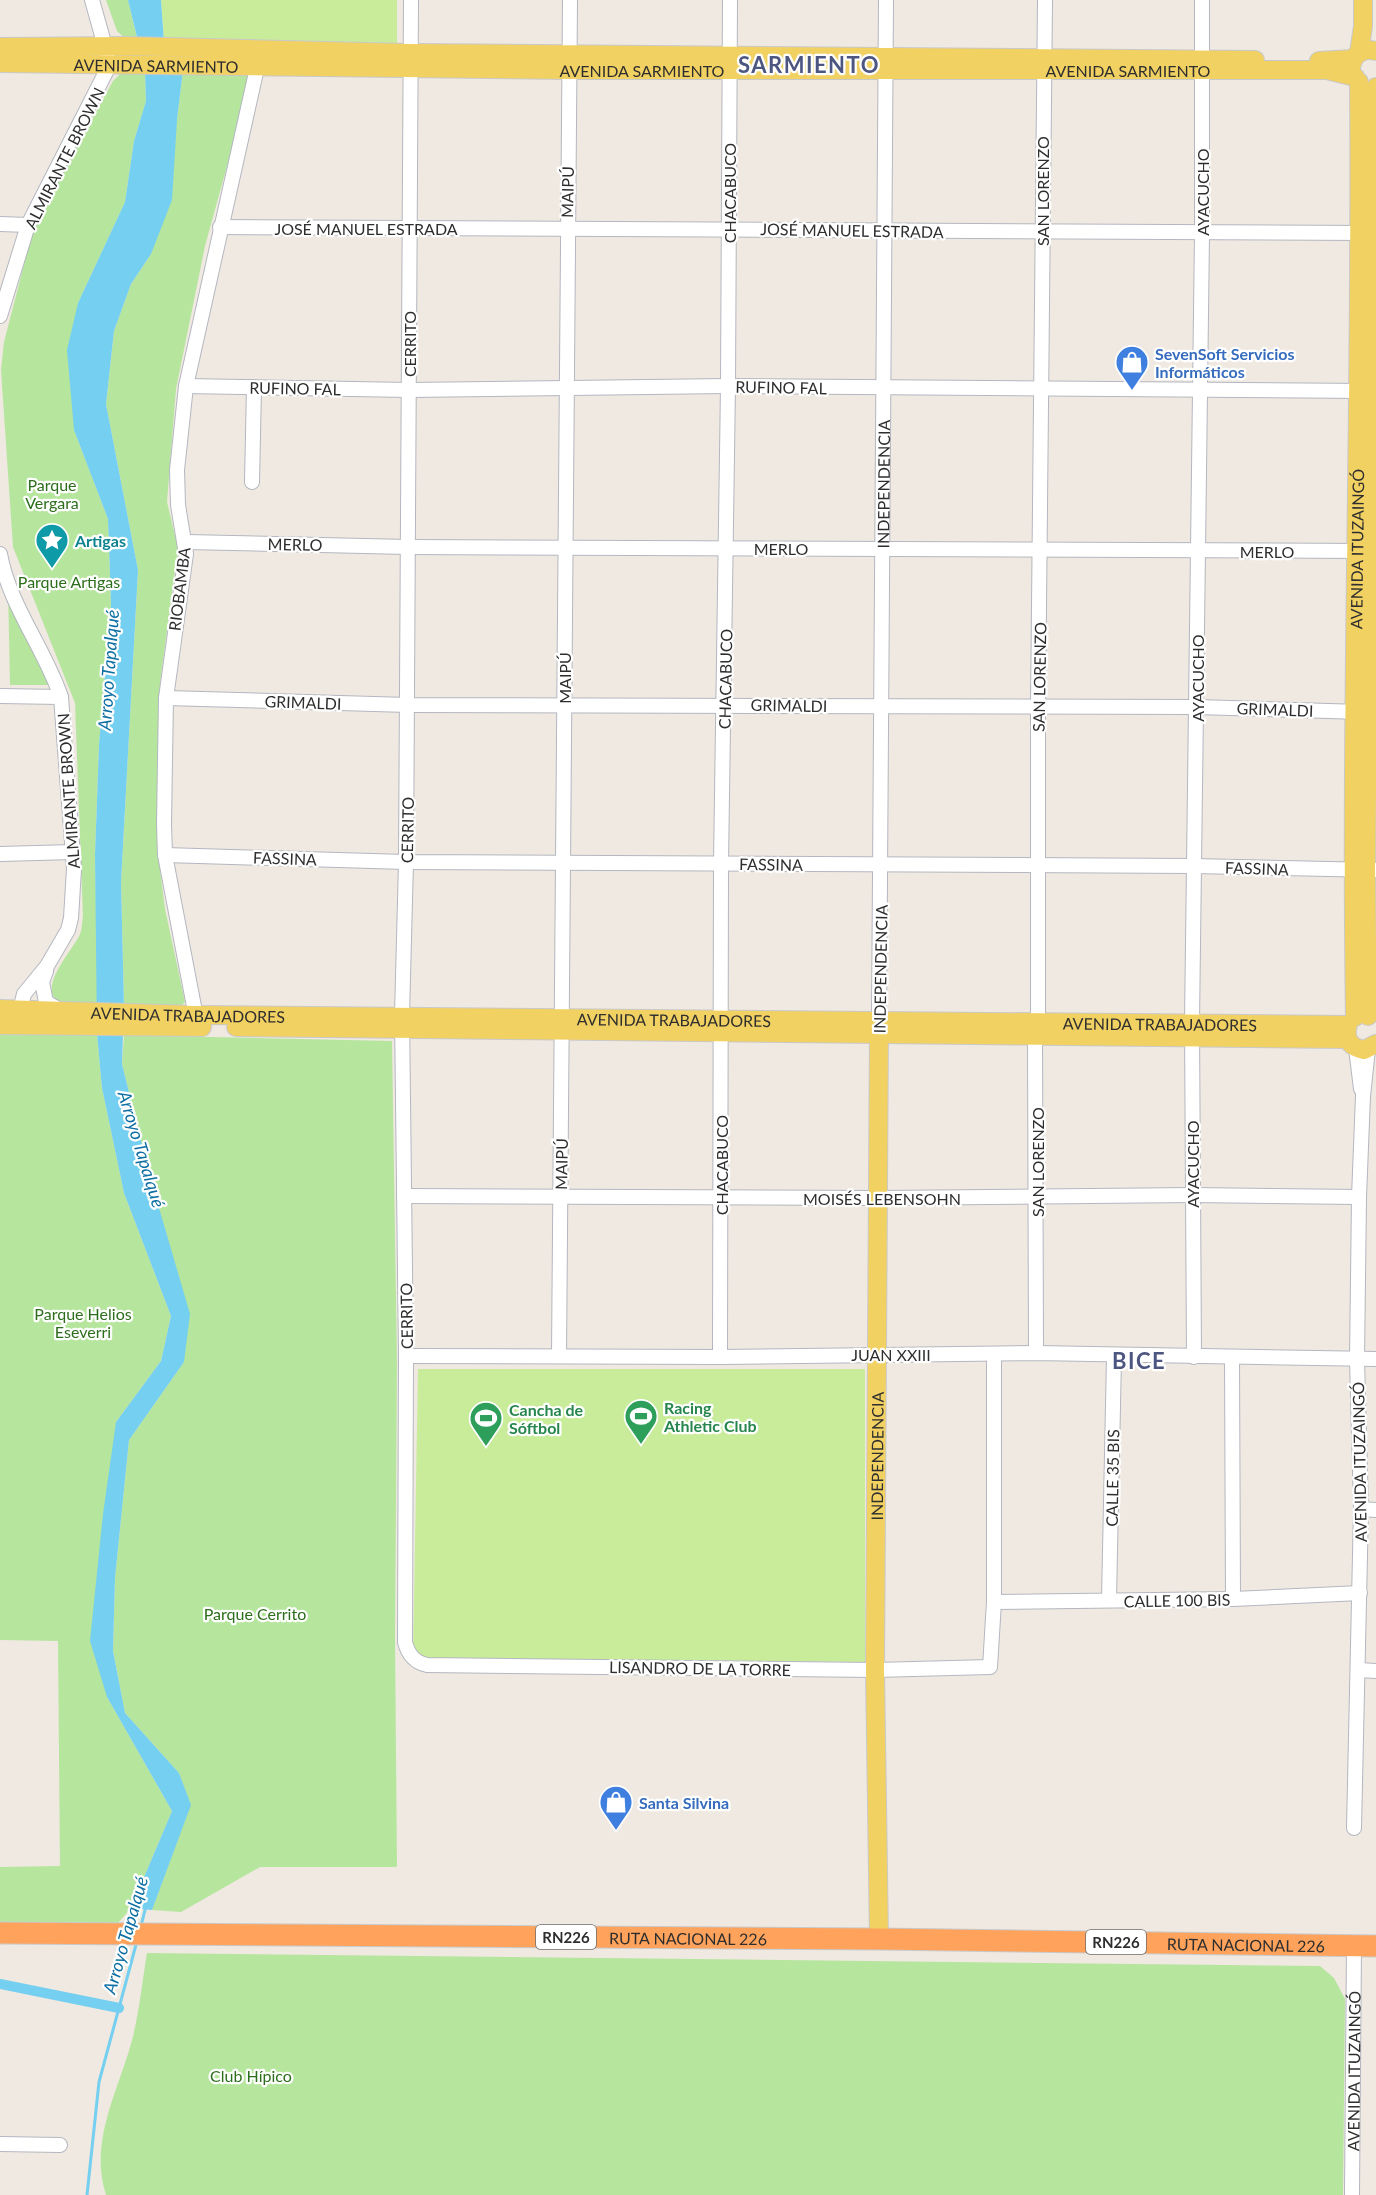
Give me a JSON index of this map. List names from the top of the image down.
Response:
{
  "streets": {
    "highway": ["RN226", "RUTA NACIONAL 226"],
    "main road": [
      "AVENIDA SARMIENTO",
      "INDEPENDENCIA",
      "AVENIDA ITUZAINGÓ",
      "AVENIDA TRABAJADORES"
    ],
    "street": [
      "ALMIRANTE BROWN",
      "SAN LORENZO",
      "MAIPÚ",
      "AYACUCHO",
      "CHACABUCO",
      "JOSÉ MANUEL ESTRADA",
      "CERRITO",
      "RUFINO FAL",
      "MERLO",
      "RIOBAMBA",
      "GRIMALDI",
      "FASSINA",
      "MOISÉS LEBENSOHN",
      "JUAN XXIII",
      "CALLE 35 BIS",
      "CALLE 100 BIS",
      "LISANDRO DE LA TORRE"
    ]
  },
  "crossings": [
    ["AVENIDA SARMIENTO", "ALMIRANTE BROWN"],
    ["AVENIDA SARMIENTO", "SAN LORENZO"],
    ["AVENIDA SARMIENTO", "MAIPÚ"],
    ["AVENIDA SARMIENTO", "AYACUCHO"],
    ["AVENIDA SARMIENTO", "CHACABUCO"],
    ["AVENIDA SARMIENTO", "CERRITO"],
    ["AVENIDA SARMIENTO", "INDEPENDENCIA"],
    ["AVENIDA SARMIENTO", "AVENIDA ITUZAINGÓ"],
    ["AVENIDA SARMIENTO", "RIOBAMBA"],
    ["ALMIRANTE BROWN", "AVENIDA TRABAJADORES"],
    ["SAN LORENZO", "JOSÉ MANUEL ESTRADA"],
    ["SAN LORENZO", "RUFINO FAL"],
    ["SAN LORENZO", "MERLO"],
    ["SAN LORENZO", "GRIMALDI"],
    ["SAN LORENZO", "FASSINA"],
    ["SAN LORENZO", "AVENIDA TRABAJADORES"],
    ["SAN LORENZO", "MOISÉS LEBENSOHN"],
    ["SAN LORENZO", "JUAN XXIII"],
    ["MAIPÚ", "JOSÉ MANUEL ESTRADA"],
    ["MAIPÚ", "RUFINO FAL"],
    ["MAIPÚ", "MERLO"],
    ["MAIPÚ", "GRIMALDI"],
    ["MAIPÚ", "FASSINA"],
    ["MAIPÚ", "AVENIDA TRABAJADORES"],
    ["MAIPÚ", "MOISÉS LEBENSOHN"],
    ["MAIPÚ", "JUAN XXIII"],
    ["AYACUCHO", "JOSÉ MANUEL ESTRADA"],
    ["AYACUCHO", "RUFINO FAL"],
    ["AYACUCHO", "MERLO"],
    ["AYACUCHO", "GRIMALDI"],
    ["AYACUCHO", "FASSINA"],
    ["AYACUCHO", "AVENIDA TRABAJADORES"],
    ["AYACUCHO", "MOISÉS LEBENSOHN"],
    ["AYACUCHO", "JUAN XXIII"],
    ["CHACABUCO", "JOSÉ MANUEL ESTRADA"],
    ["CHACABUCO", "RUFINO FAL"],
    ["CHACABUCO", "MERLO"],
    ["CHACABUCO", "GRIMALDI"],
    ["CHACABUCO", "FASSINA"],
    ["CHACABUCO", "AVENIDA TRABAJADORES"],
    ["CHACABUCO", "MOISÉS LEBENSOHN"],
    ["CHACABUCO", "JUAN XXIII"],
    ["JOSÉ MANUEL ESTRADA", "CERRITO"],
    ["JOSÉ MANUEL ESTRADA", "INDEPENDENCIA"],
    ["JOSÉ MANUEL ESTRADA", "AVENIDA ITUZAINGÓ"],
    ["JOSÉ MANUEL ESTRADA", "RIOBAMBA"],
    ["CERRITO", "RUFINO FAL"],
    ["CERRITO", "MERLO"],
    ["CERRITO", "GRIMALDI"],
    ["CERRITO", "FASSINA"],
    ["CERRITO", "AVENIDA TRABAJADORES"],
    ["CERRITO", "MOISÉS LEBENSOHN"],
    ["CERRITO", "JUAN XXIII"],
    ["CERRITO", "LISANDRO DE LA TORRE"],
    ["RUFINO FAL", "INDEPENDENCIA"],
    ["RUFINO FAL", "AVENIDA ITUZAINGÓ"],
    ["RUFINO FAL", "RIOBAMBA"],
    ["INDEPENDENCIA", "MERLO"],
    ["INDEPENDENCIA", "GRIMALDI"],
    ["INDEPENDENCIA", "FASSINA"],
    ["INDEPENDENCIA", "AVENIDA TRABAJADORES"],
    ["INDEPENDENCIA", "MOISÉS LEBENSOHN"],
    ["INDEPENDENCIA", "JUAN XXIII"],
    ["INDEPENDENCIA", "LISANDRO DE LA TORRE"],
    ["INDEPENDENCIA", "RUTA NACIONAL 226"],
    ["MERLO", "AVENIDA ITUZAINGÓ"],
    ["MERLO", "RIOBAMBA"],
    ["AVENIDA ITUZAINGÓ", "GRIMALDI"],
    ["AVENIDA ITUZAINGÓ", "FASSINA"],
    ["AVENIDA ITUZAINGÓ", "AVENIDA TRABAJADORES"],
    ["AVENIDA ITUZAINGÓ", "MOISÉS LEBENSOHN"],
    ["AVENIDA ITUZAINGÓ", "JUAN XXIII"],
    ["AVENIDA ITUZAINGÓ", "CALLE 100 BIS"],
    ["AVENIDA ITUZAINGÓ", "RUTA NACIONAL 226"],
    ["RIOBAMBA", "GRIMALDI"],
    ["RIOBAMBA", "FASSINA"],
    ["RIOBAMBA", "AVENIDA TRABAJADORES"],
    ["JUAN XXIII", "CALLE 35 BIS"],
    ["CALLE 35 BIS", "CALLE 100 BIS"],
    ["CALLE 100 BIS", "LISANDRO DE LA TORRE"]
  ],
  "districts": ["SARMIENTO", "BICE"],
  "water": ["Arroyo Tapalqué"],
  "parks": [
    "Parque Vergara",
    "Parque Artigas",
    "Parque Helios Eseverri",
    "Parque Cerrito",
    "Club Hípico"
  ],
  "places": {
    "shop": ["SevenSoft Servicios Informáticos", "Santa Silvina"],
    "place": ["Artigas"],
    "sports": ["Racing Athletic Club", "Cancha de Sóftbol"]
  }
}
